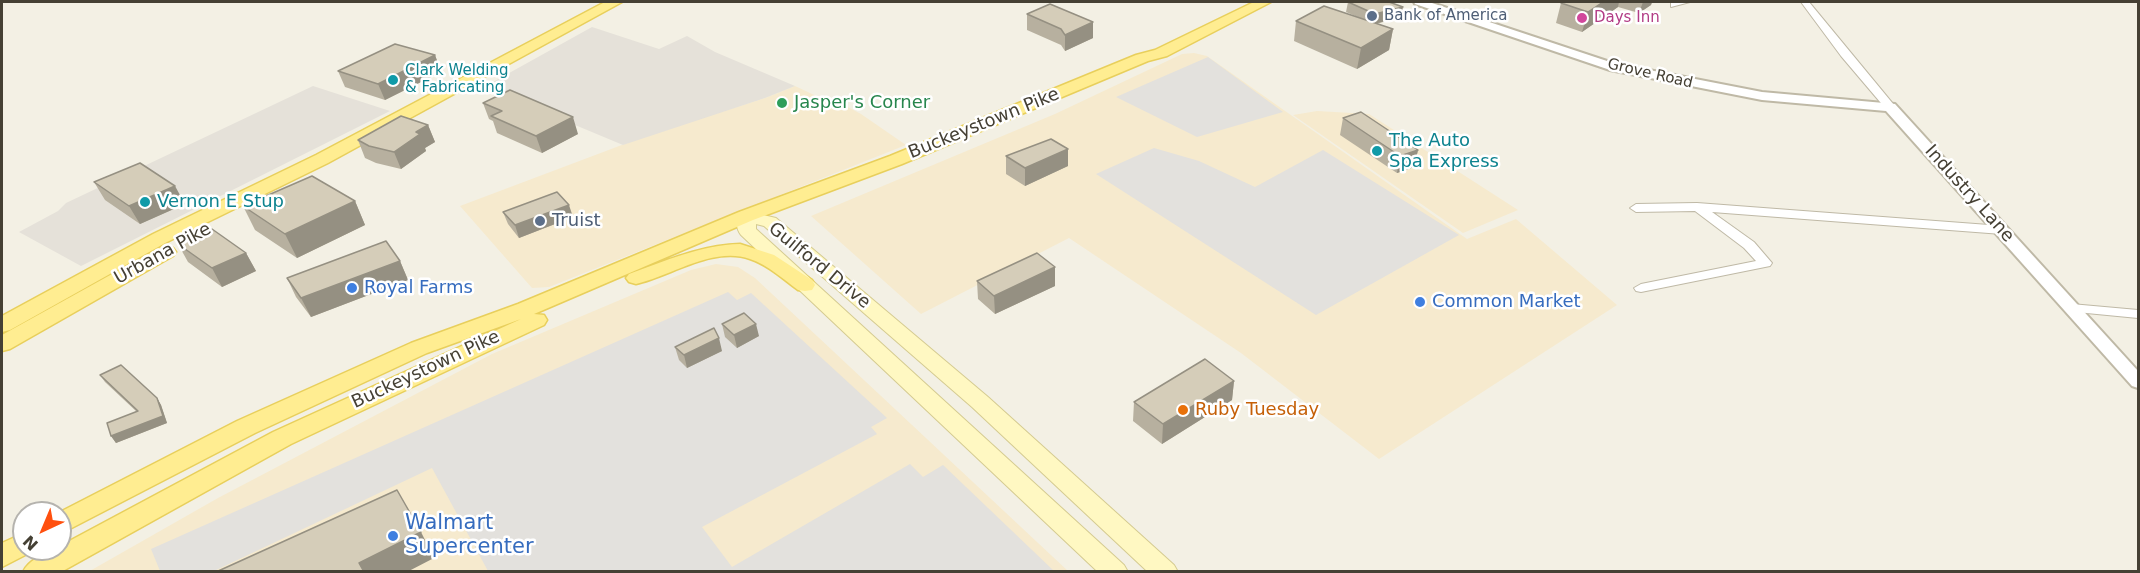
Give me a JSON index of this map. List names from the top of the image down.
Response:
{
  "streets": {
    "main road": ["Buckeystown Pike", "Urbana Pike", "Guilford Drive"],
    "street": ["Grove Road", "Industry Lane"]
  },
  "crossings": [
    ["Grove Road", "Industry Lane"],
    ["Buckeystown Pike", "Guilford Drive"]
  ],
  "places": [
    "Bank of America",
    "Days Inn",
    "Clark Welding & Fabricating",
    "Jasper's Corner",
    "The Auto Spa Express",
    "Vernon E Stup",
    "Truist",
    "Royal Farms",
    "Common Market",
    "Ruby Tuesday",
    "Walmart Supercenter"
  ],
  "north": "bottom left"
}
